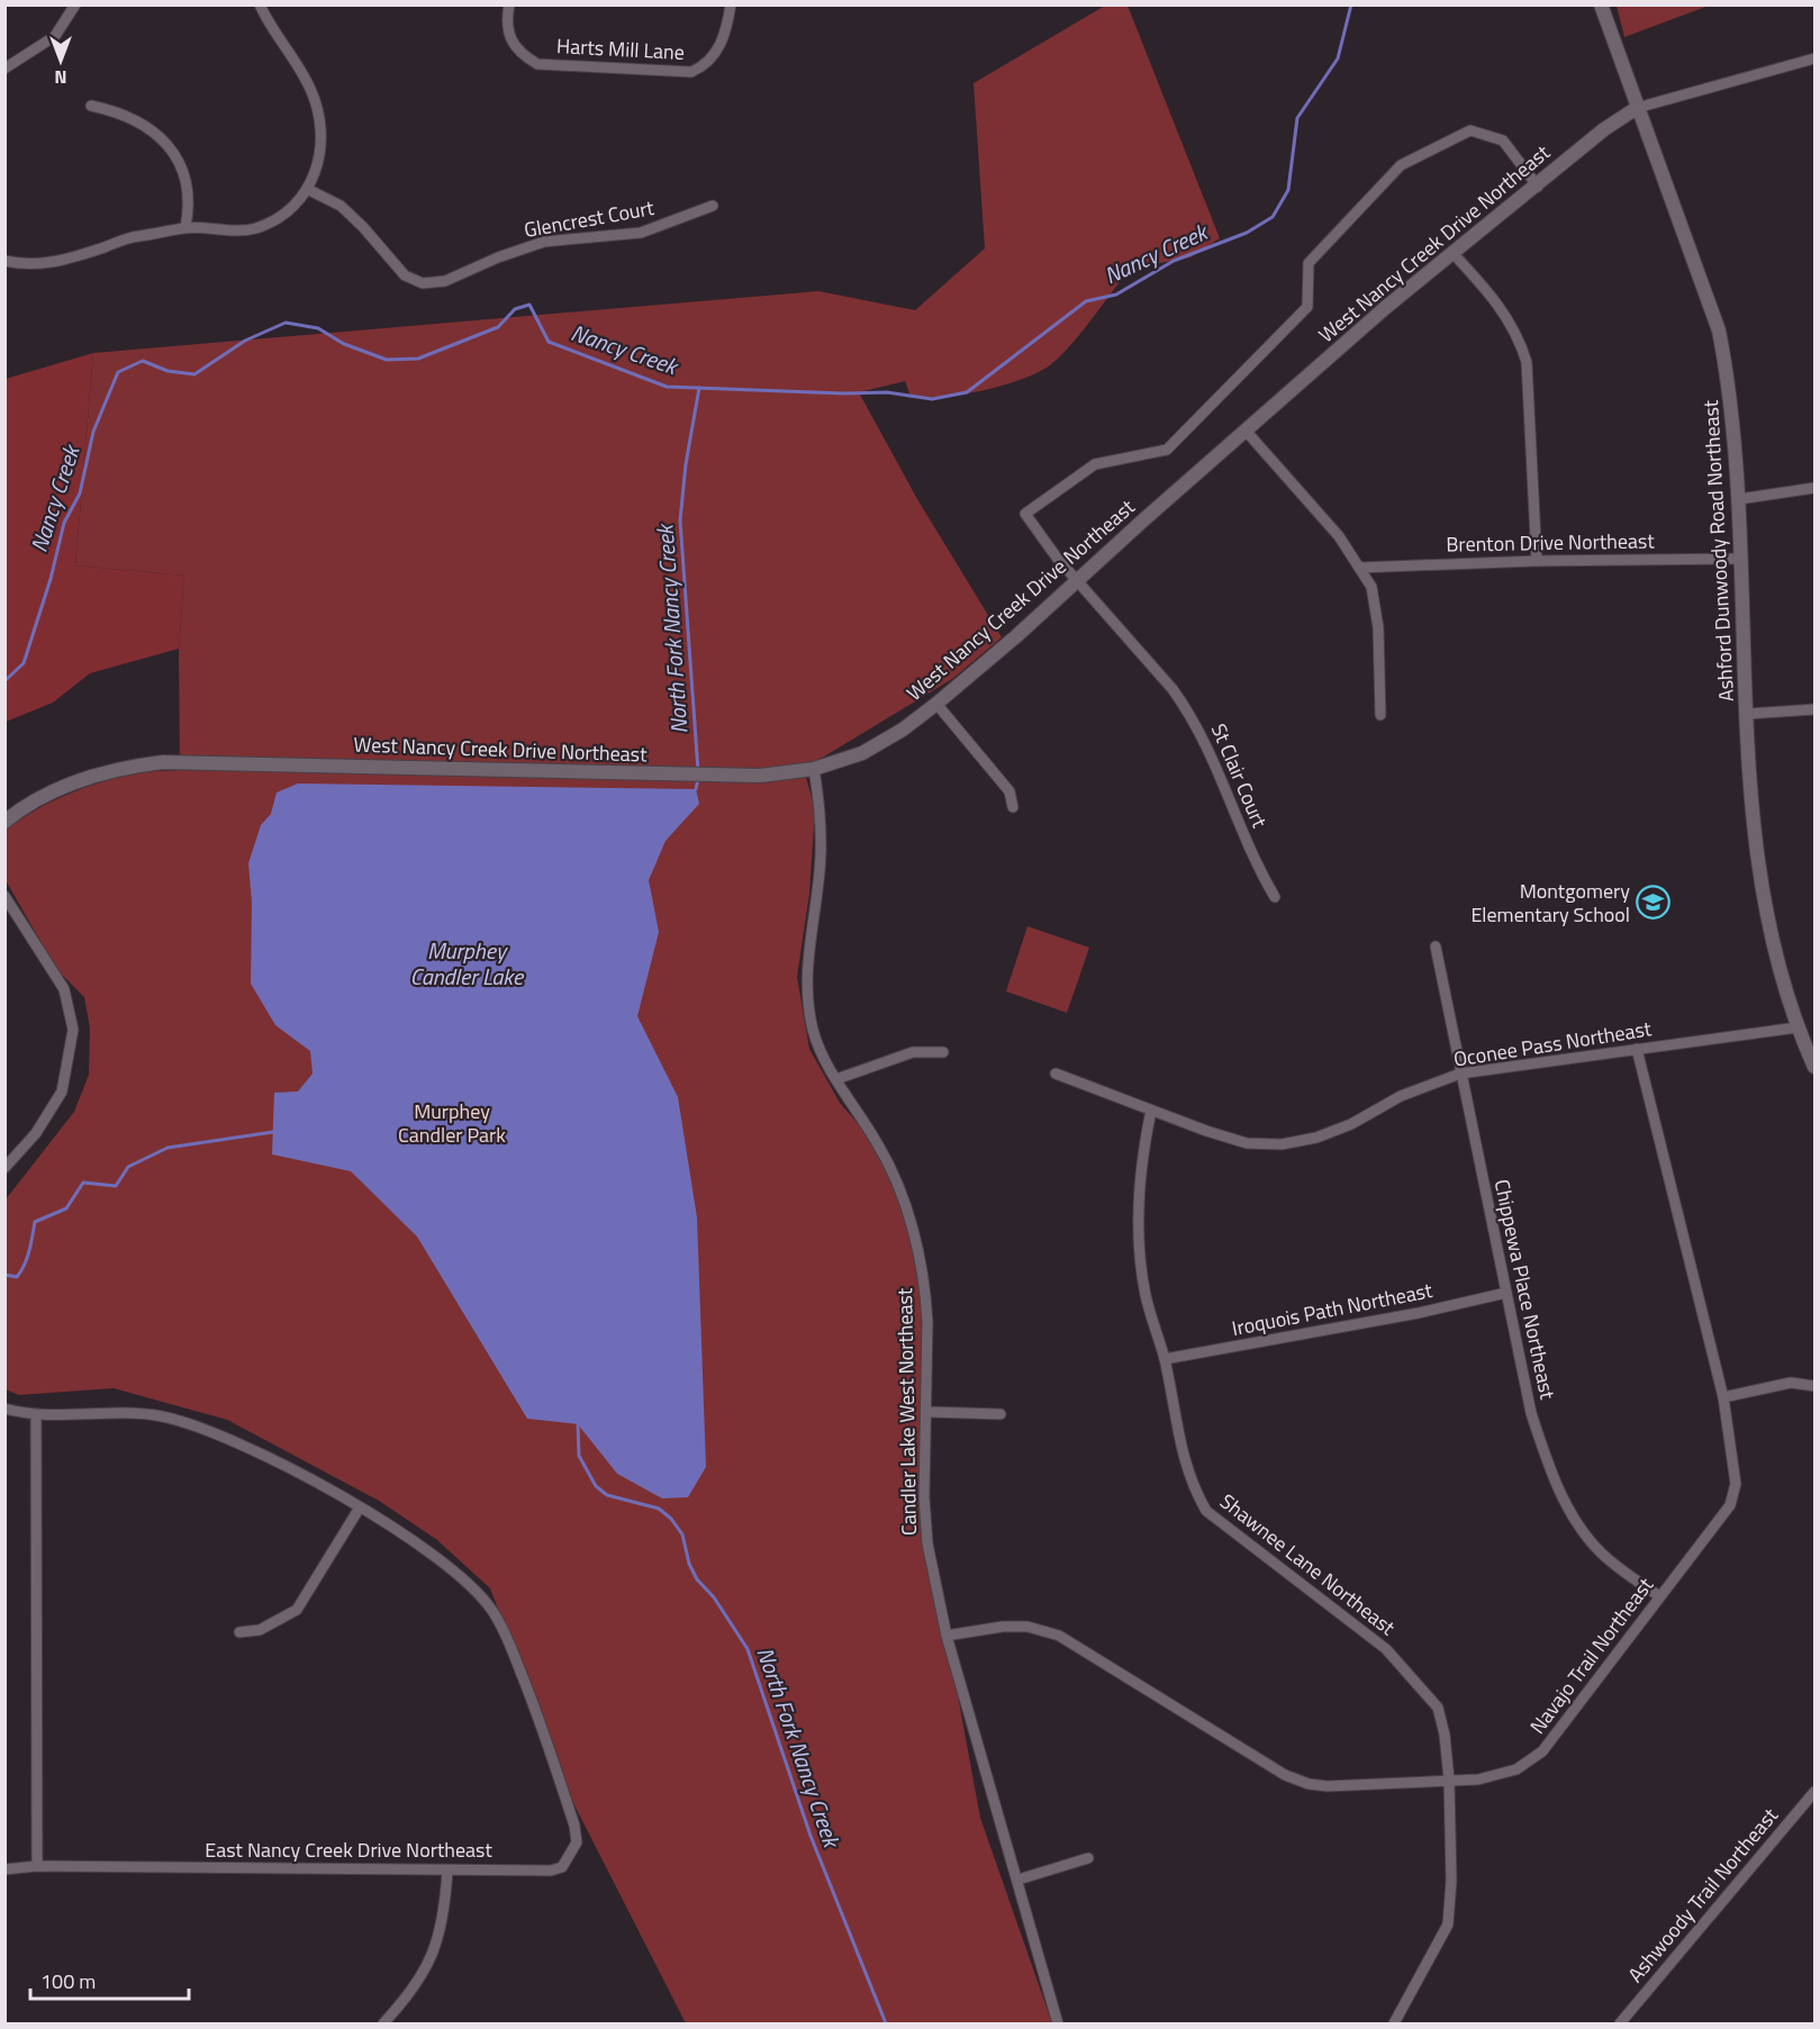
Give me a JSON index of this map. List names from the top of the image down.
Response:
{
  "streets": {
    "street": [
      "Harts Mill Lane",
      "Glencrest Court",
      "West Nancy Creek Drive Northeast",
      "Brenton Drive Northeast",
      "Ashford Dunwoody Road Northeast",
      "St Clair Court",
      "Oconee Pass Northeast",
      "Chippewa Place Northeast",
      "Iroquois Path Northeast",
      "Candler Lake West Northeast",
      "Shawnee Lane Northeast",
      "Navajo Trail Northeast",
      "East Nancy Creek Drive Northeast",
      "Ashwoody Trail Northeast"
    ]
  },
  "crossings": [
    ["West Nancy Creek Drive Northeast", "Ashford Dunwoody Road Northeast"],
    ["West Nancy Creek Drive Northeast", "St Clair Court"],
    ["West Nancy Creek Drive Northeast", "Candler Lake West Northeast"],
    ["Brenton Drive Northeast", "Ashford Dunwoody Road Northeast"],
    ["Ashford Dunwoody Road Northeast", "Oconee Pass Northeast"],
    ["Oconee Pass Northeast", "Chippewa Place Northeast"],
    ["Oconee Pass Northeast", "Shawnee Lane Northeast"],
    ["Oconee Pass Northeast", "Navajo Trail Northeast"],
    ["Chippewa Place Northeast", "Iroquois Path Northeast"],
    ["Chippewa Place Northeast", "Navajo Trail Northeast"],
    ["Iroquois Path Northeast", "Shawnee Lane Northeast"],
    ["Candler Lake West Northeast", "Navajo Trail Northeast"],
    ["Shawnee Lane Northeast", "Navajo Trail Northeast"]
  ],
  "water": ["Nancy Creek", "North Fork Nancy Creek", "Murphey Candler Lake"],
  "parks": ["Murphey Candler Park"],
  "places": {
    "school or university": ["Montgomery Elementary School"]
  },
  "scale_bar": "100 m",
  "north": "bottom"
}
